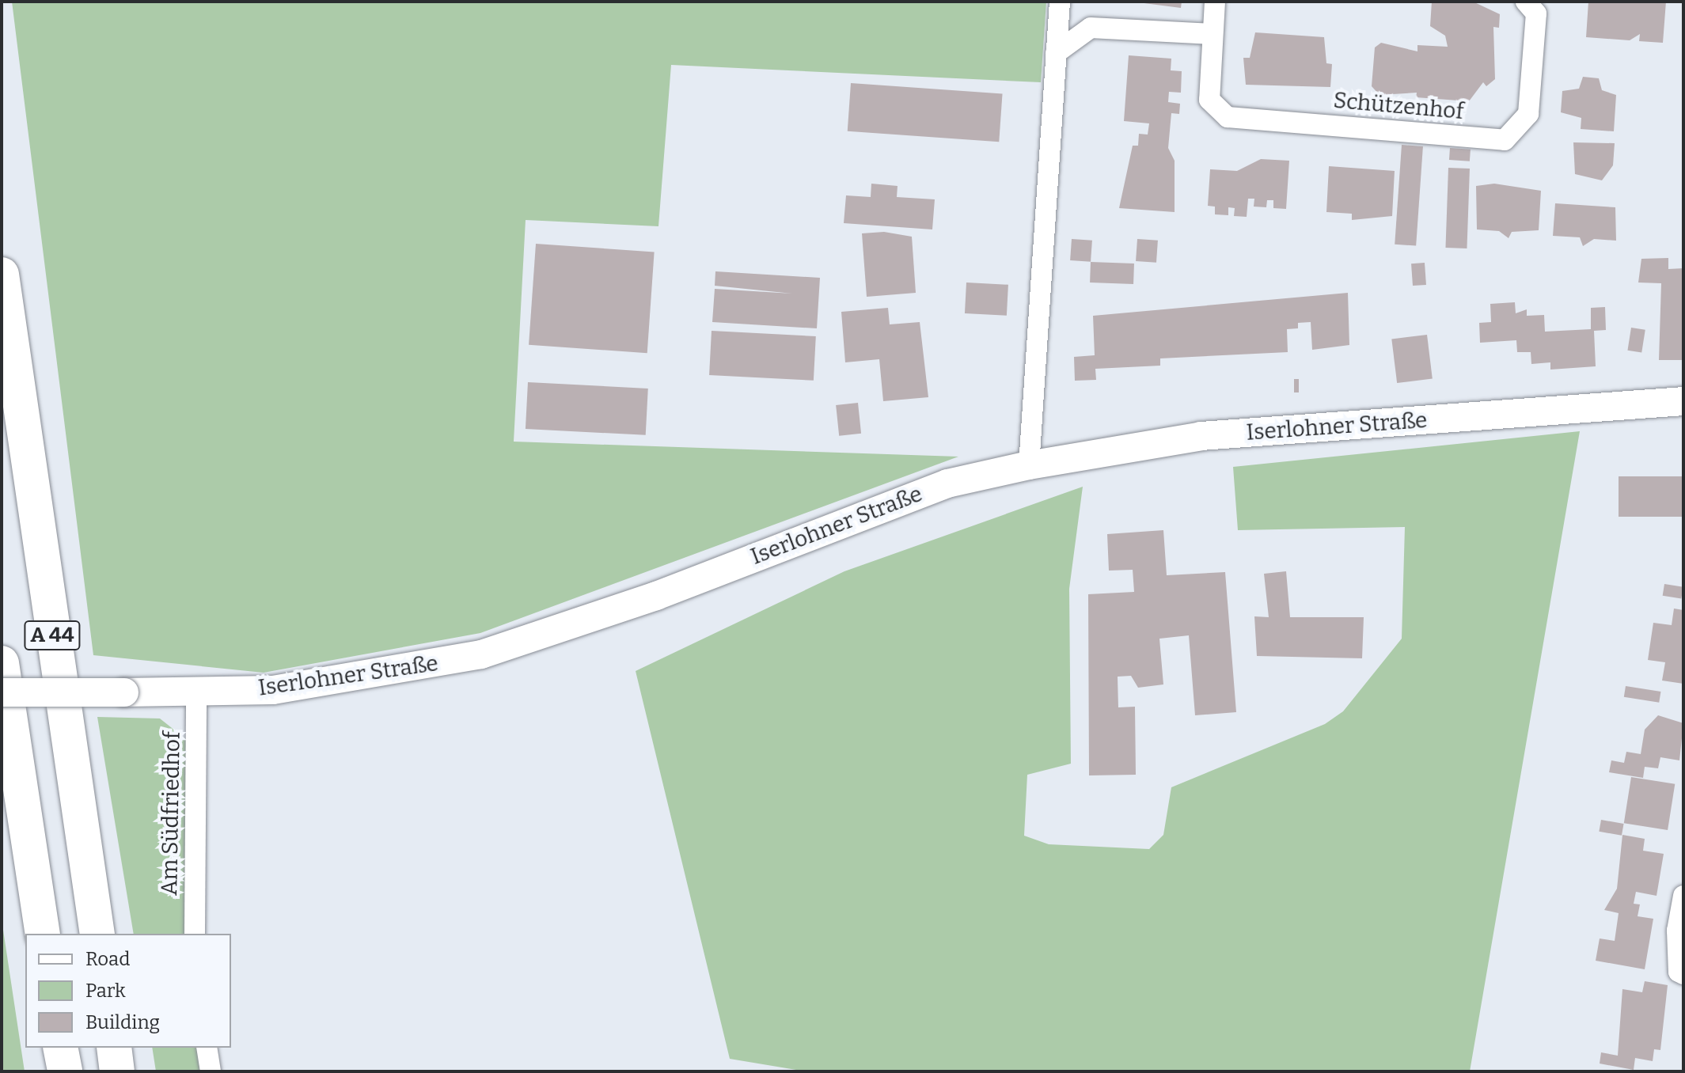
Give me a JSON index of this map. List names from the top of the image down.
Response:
{
  "streets": {
    "highway": ["A 44"],
    "main road": ["Iserlohner Straße"],
    "street": ["Schützenhof", "Am Südfriedhof"]
  },
  "crossings": [
    ["Iserlohner Straße", "Am Südfriedhof"]
  ],
  "legend": ["Road", "Park", "Building"]
}
